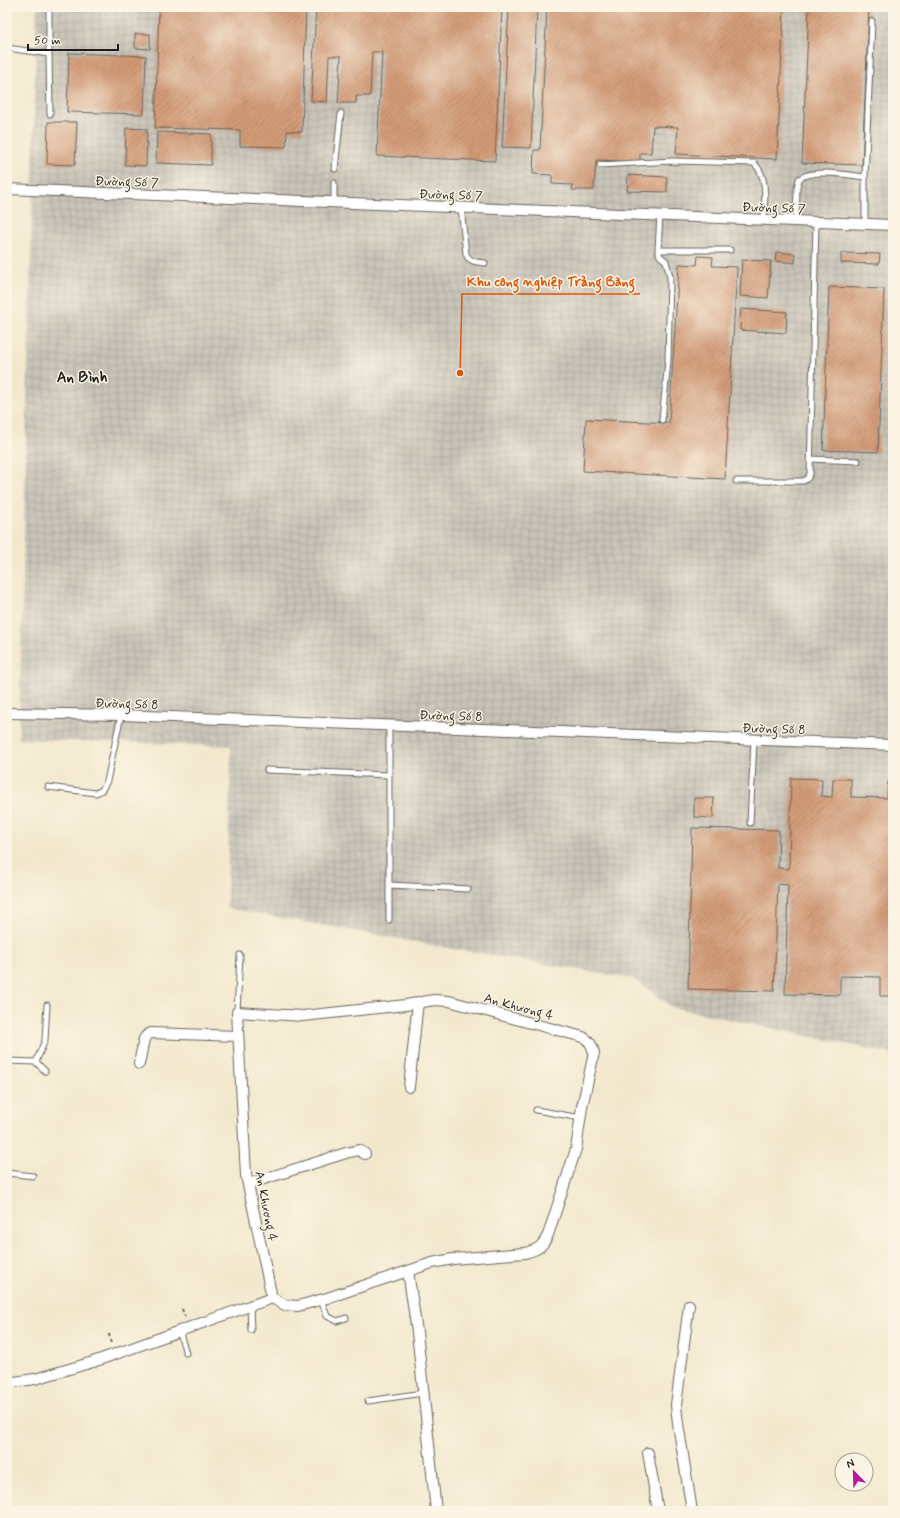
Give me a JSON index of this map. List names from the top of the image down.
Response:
{
  "streets": {
    "street": ["Đường Số 7", "Đường Số 8", "An Khương 4"]
  },
  "districts": ["An Bình"],
  "places": ["Khu công nghiệp Trảng Bàng"],
  "scale_bar": "50 m",
  "north": "top left"
}
